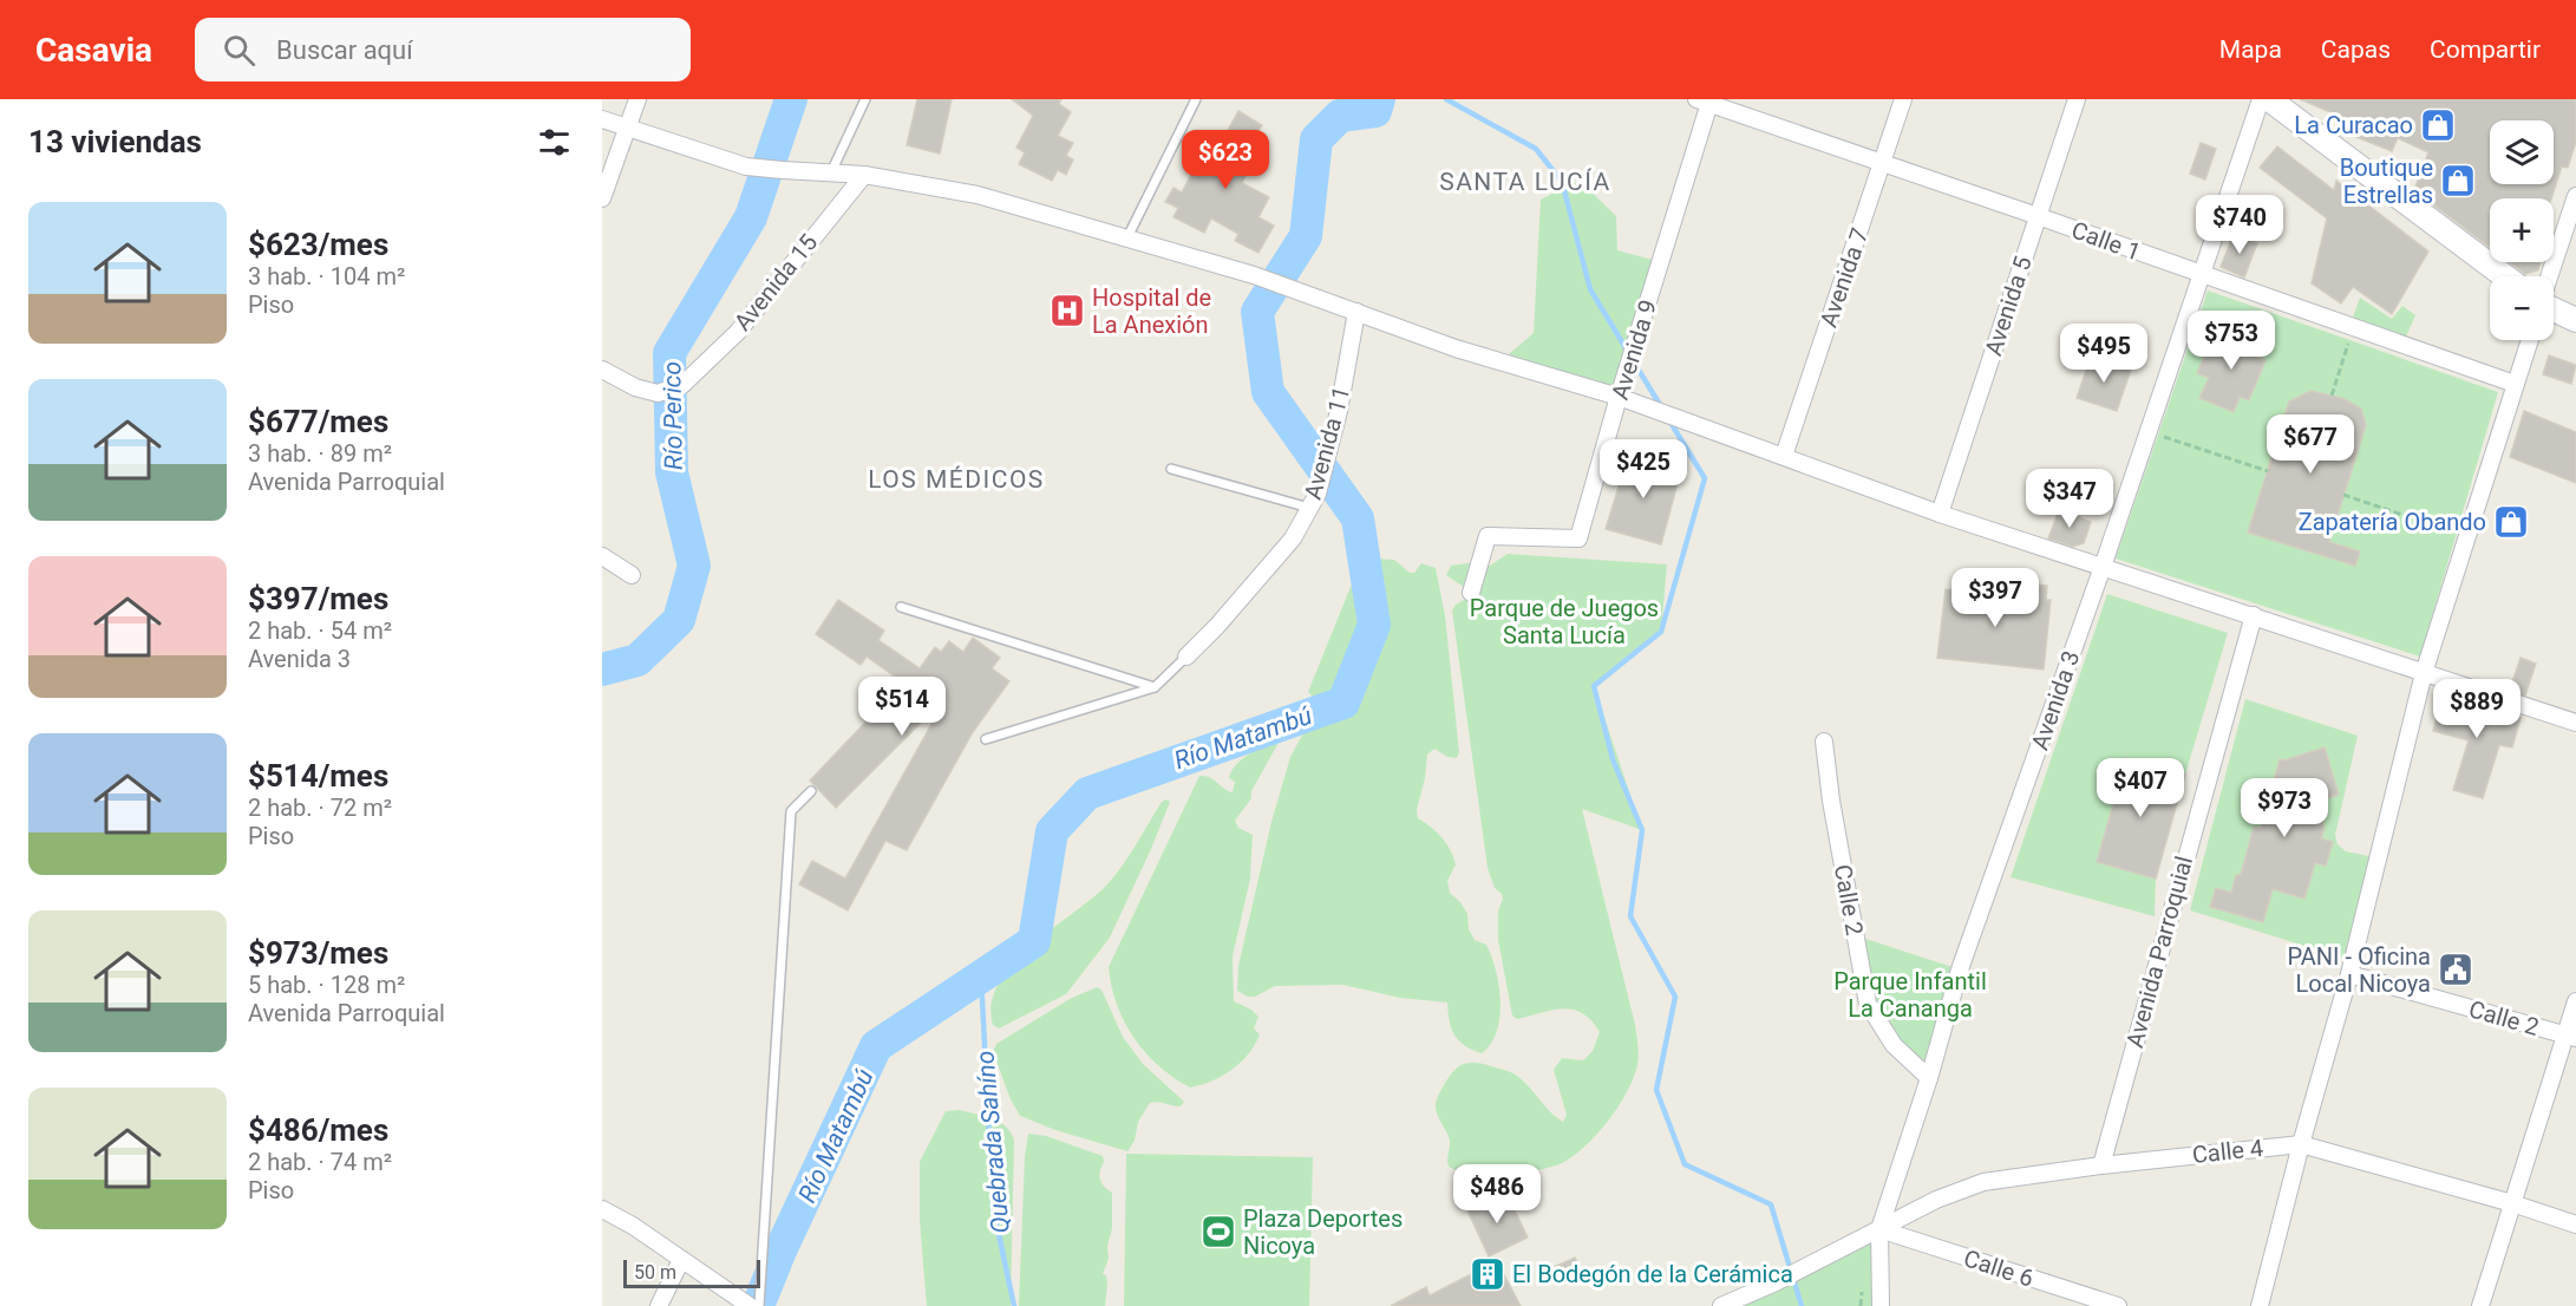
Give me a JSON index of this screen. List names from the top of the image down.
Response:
{
  "streets": {
    "street": [
      "Calle 1",
      "Avenida 7",
      "Avenida 15",
      "Avenida 5",
      "Avenida 9",
      "Avenida 11",
      "Avenida 3",
      "Calle 2",
      "Avenida Parroquial",
      "Calle 4",
      "Calle 6"
    ]
  },
  "crossings": [
    ["Calle 1", "Avenida 7"],
    ["Calle 1", "Avenida 5"],
    ["Calle 1", "Avenida 9"],
    ["Calle 1", "Avenida 3"],
    ["Avenida 3", "Calle 2"],
    ["Avenida 3", "Calle 4"],
    ["Avenida 3", "Calle 6"],
    ["Avenida Parroquial", "Calle 4"],
    ["Calle 4", "Calle 6"]
  ],
  "districts": ["SANTA LUCÍA", "LOS MÉDICOS"],
  "water": ["Río Perico", "Río Matambú", "Quebrada Sahíno"],
  "parks": ["Parque de Juegos Santa Lucía", "Parque Infantil La Cananga"],
  "places": {
    "shop": ["La Curacao", "Boutique Estrellas", "Zapatería Obando"],
    "hospital": ["Hospital de La Anexión"],
    "public building": ["PANI - Oficina Local Nicoya"],
    "sports": ["Plaza Deportes Nicoya"],
    "building": ["El Bodegón de la Cerámica"]
  },
  "scale_bar": "50 m",
  "page": {
    "header": "Casavia",
    "search": "Buscar aquí",
    "nav": ["Mapa", "Capas", "Compartir"],
    "heading": "13 viviendas",
    "map_buttons": ["+", "−"],
    "price": [
      "$623",
      "$740",
      "$753",
      "$495",
      "$677",
      "$425",
      "$347",
      "$397",
      "$514",
      "$889",
      "$407",
      "$973",
      "$486"
    ],
    "list": [
      {
        "name": "$623/mes",
        "note": "3 hab. · 104 m² · Piso"
      },
      {
        "name": "$677/mes",
        "note": "3 hab. · 89 m² · Avenida Parroquial"
      },
      {
        "name": "$397/mes",
        "note": "2 hab. · 54 m² · Avenida 3"
      },
      {
        "name": "$514/mes",
        "note": "2 hab. · 72 m² · Piso"
      },
      {
        "name": "$973/mes",
        "note": "5 hab. · 128 m² · Avenida Parroquial"
      },
      {
        "name": "$486/mes",
        "note": "2 hab. · 74 m² · Piso"
      }
    ],
    "scale": "50 m"
  }
}
